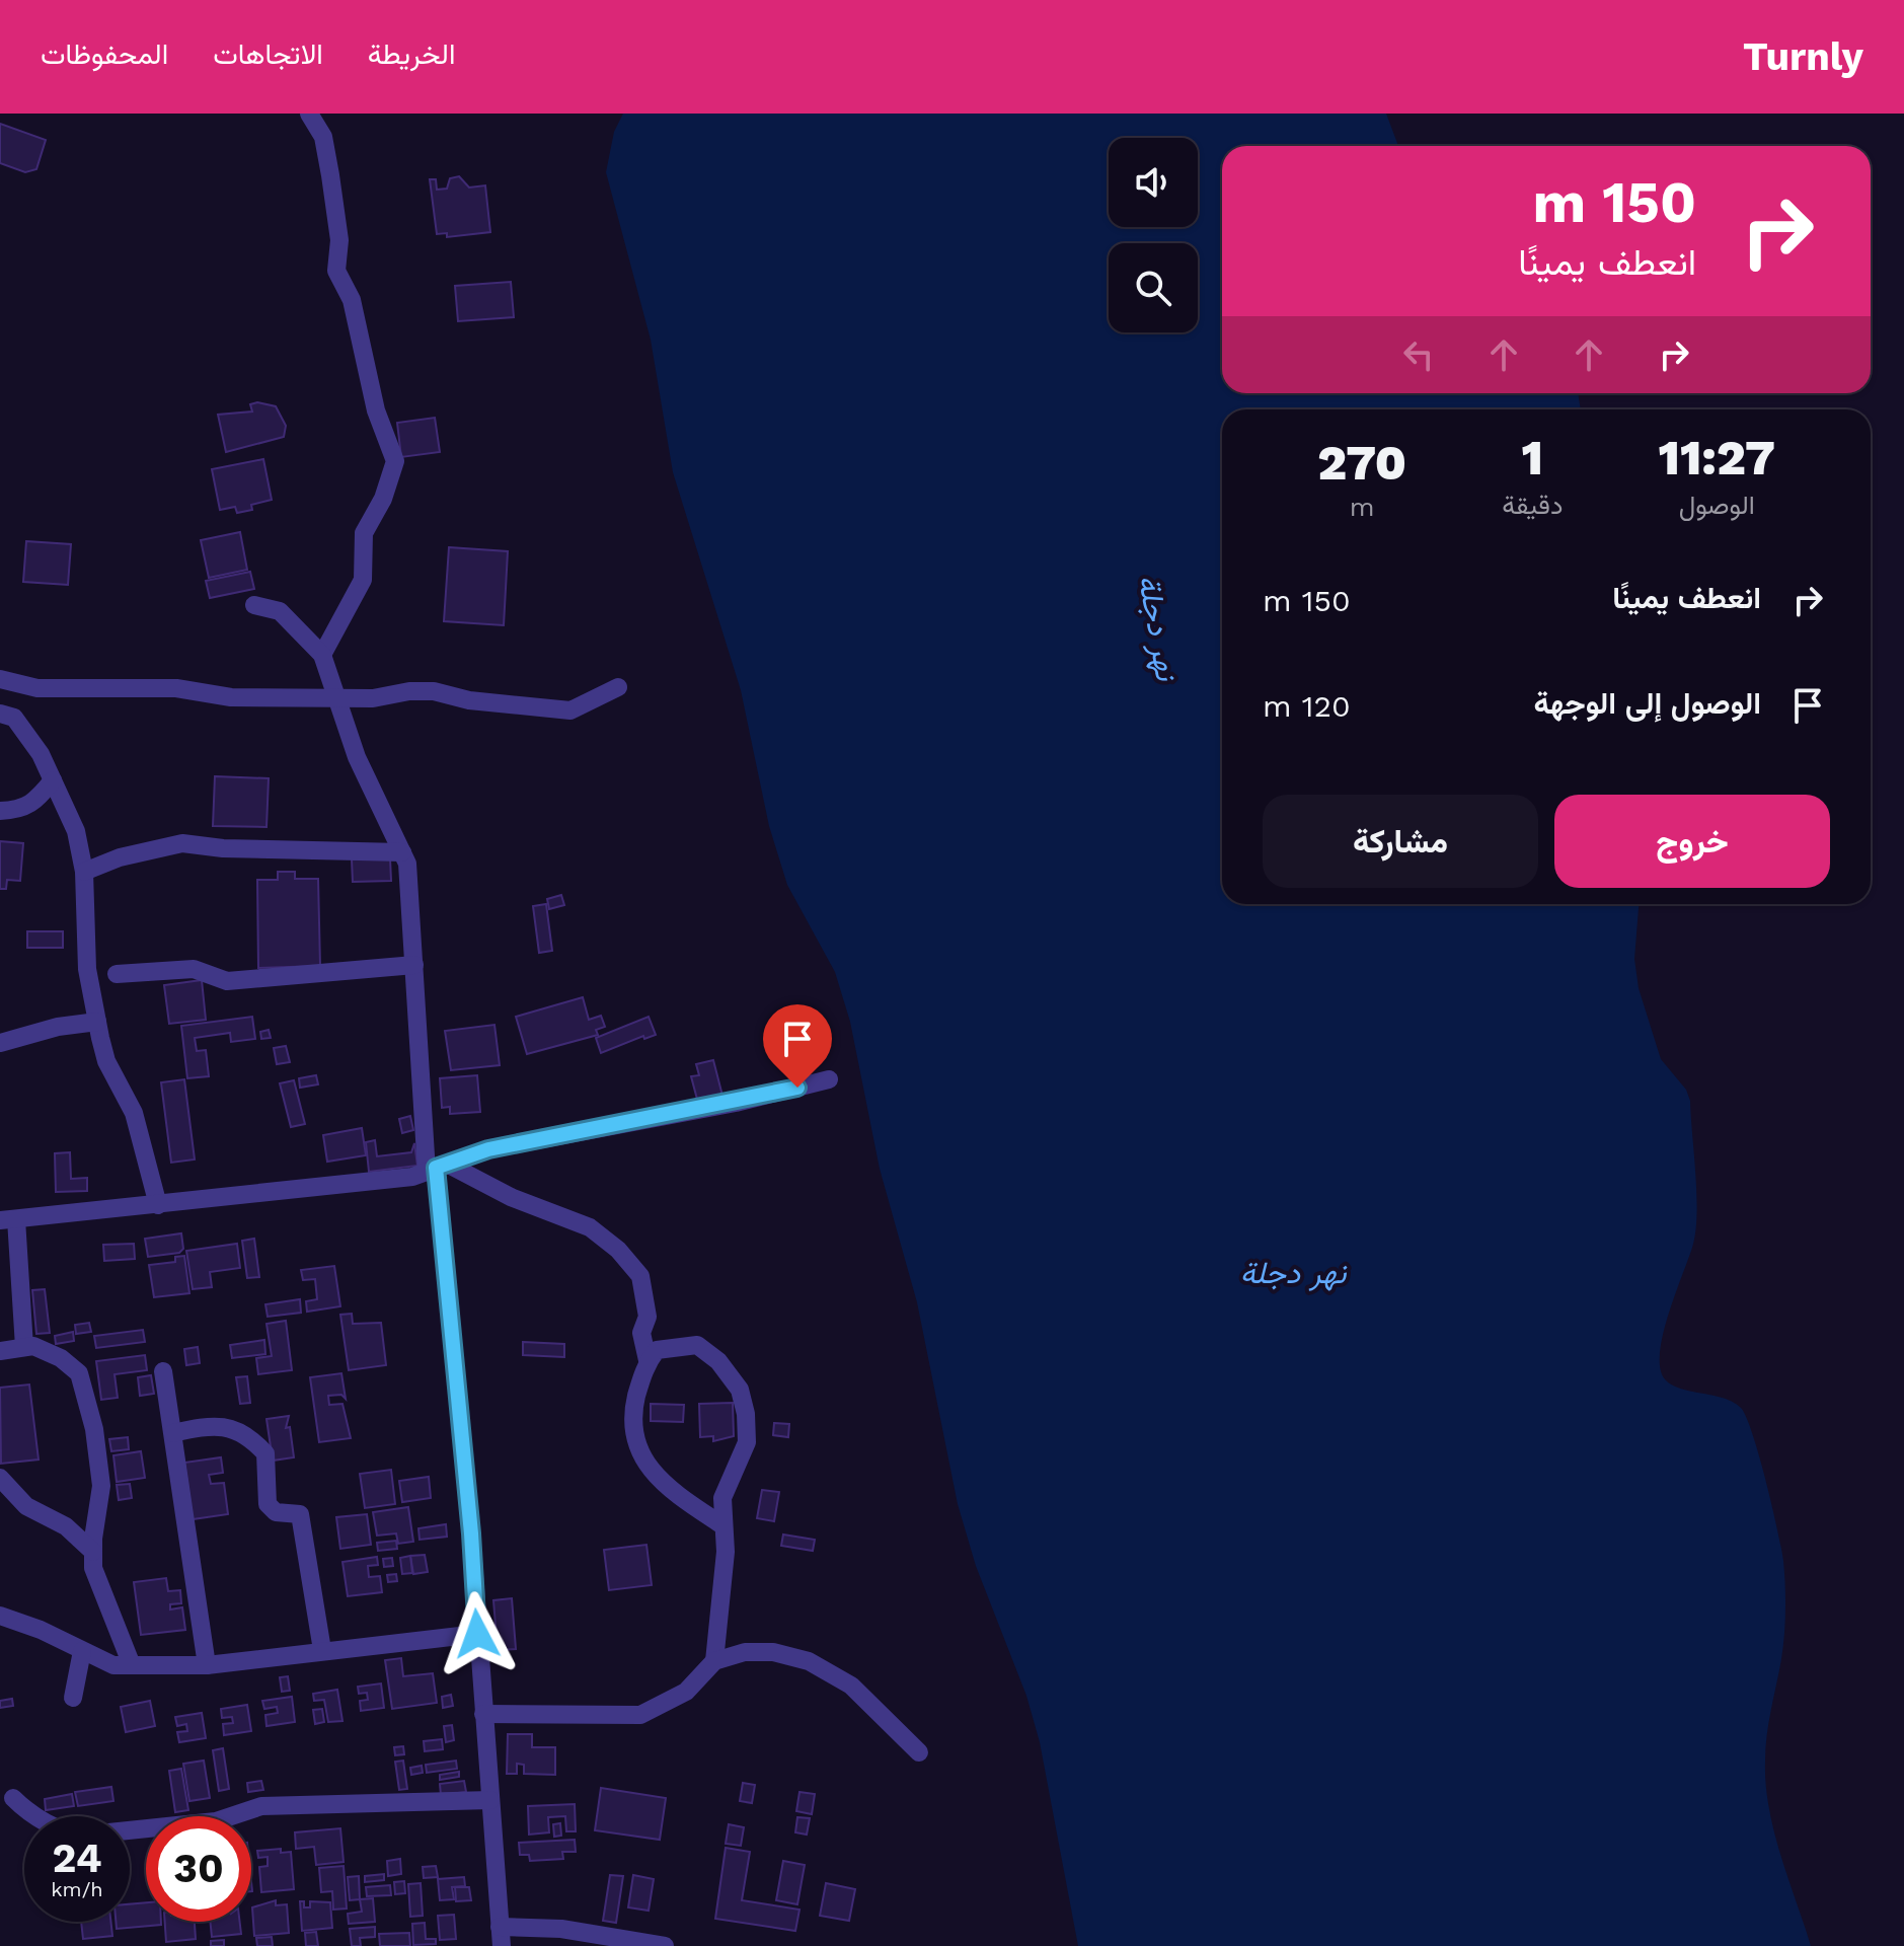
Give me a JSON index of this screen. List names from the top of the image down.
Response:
{
  "water": ["نهر دجلة"],
  "page": {
    "header": "Turnly",
    "nav": ["الخريطة", "الاتجاهات", "المحفوظات"],
    "turn": ["150 m", "انعطف يمينًا"],
    "eta": [
      "11:27",
      "الوصول",
      "1",
      "دقيقة",
      "270",
      "m"
    ],
    "list": [
      {
        "name": "انعطف يمينًا",
        "value": "150 m"
      },
      {
        "name": "الوصول إلى الوجهة",
        "value": "120 m"
      }
    ],
    "buttons": ["خروج", "مشاركة"],
    "speed": "24 km/h",
    "limit": "30"
  }
}
